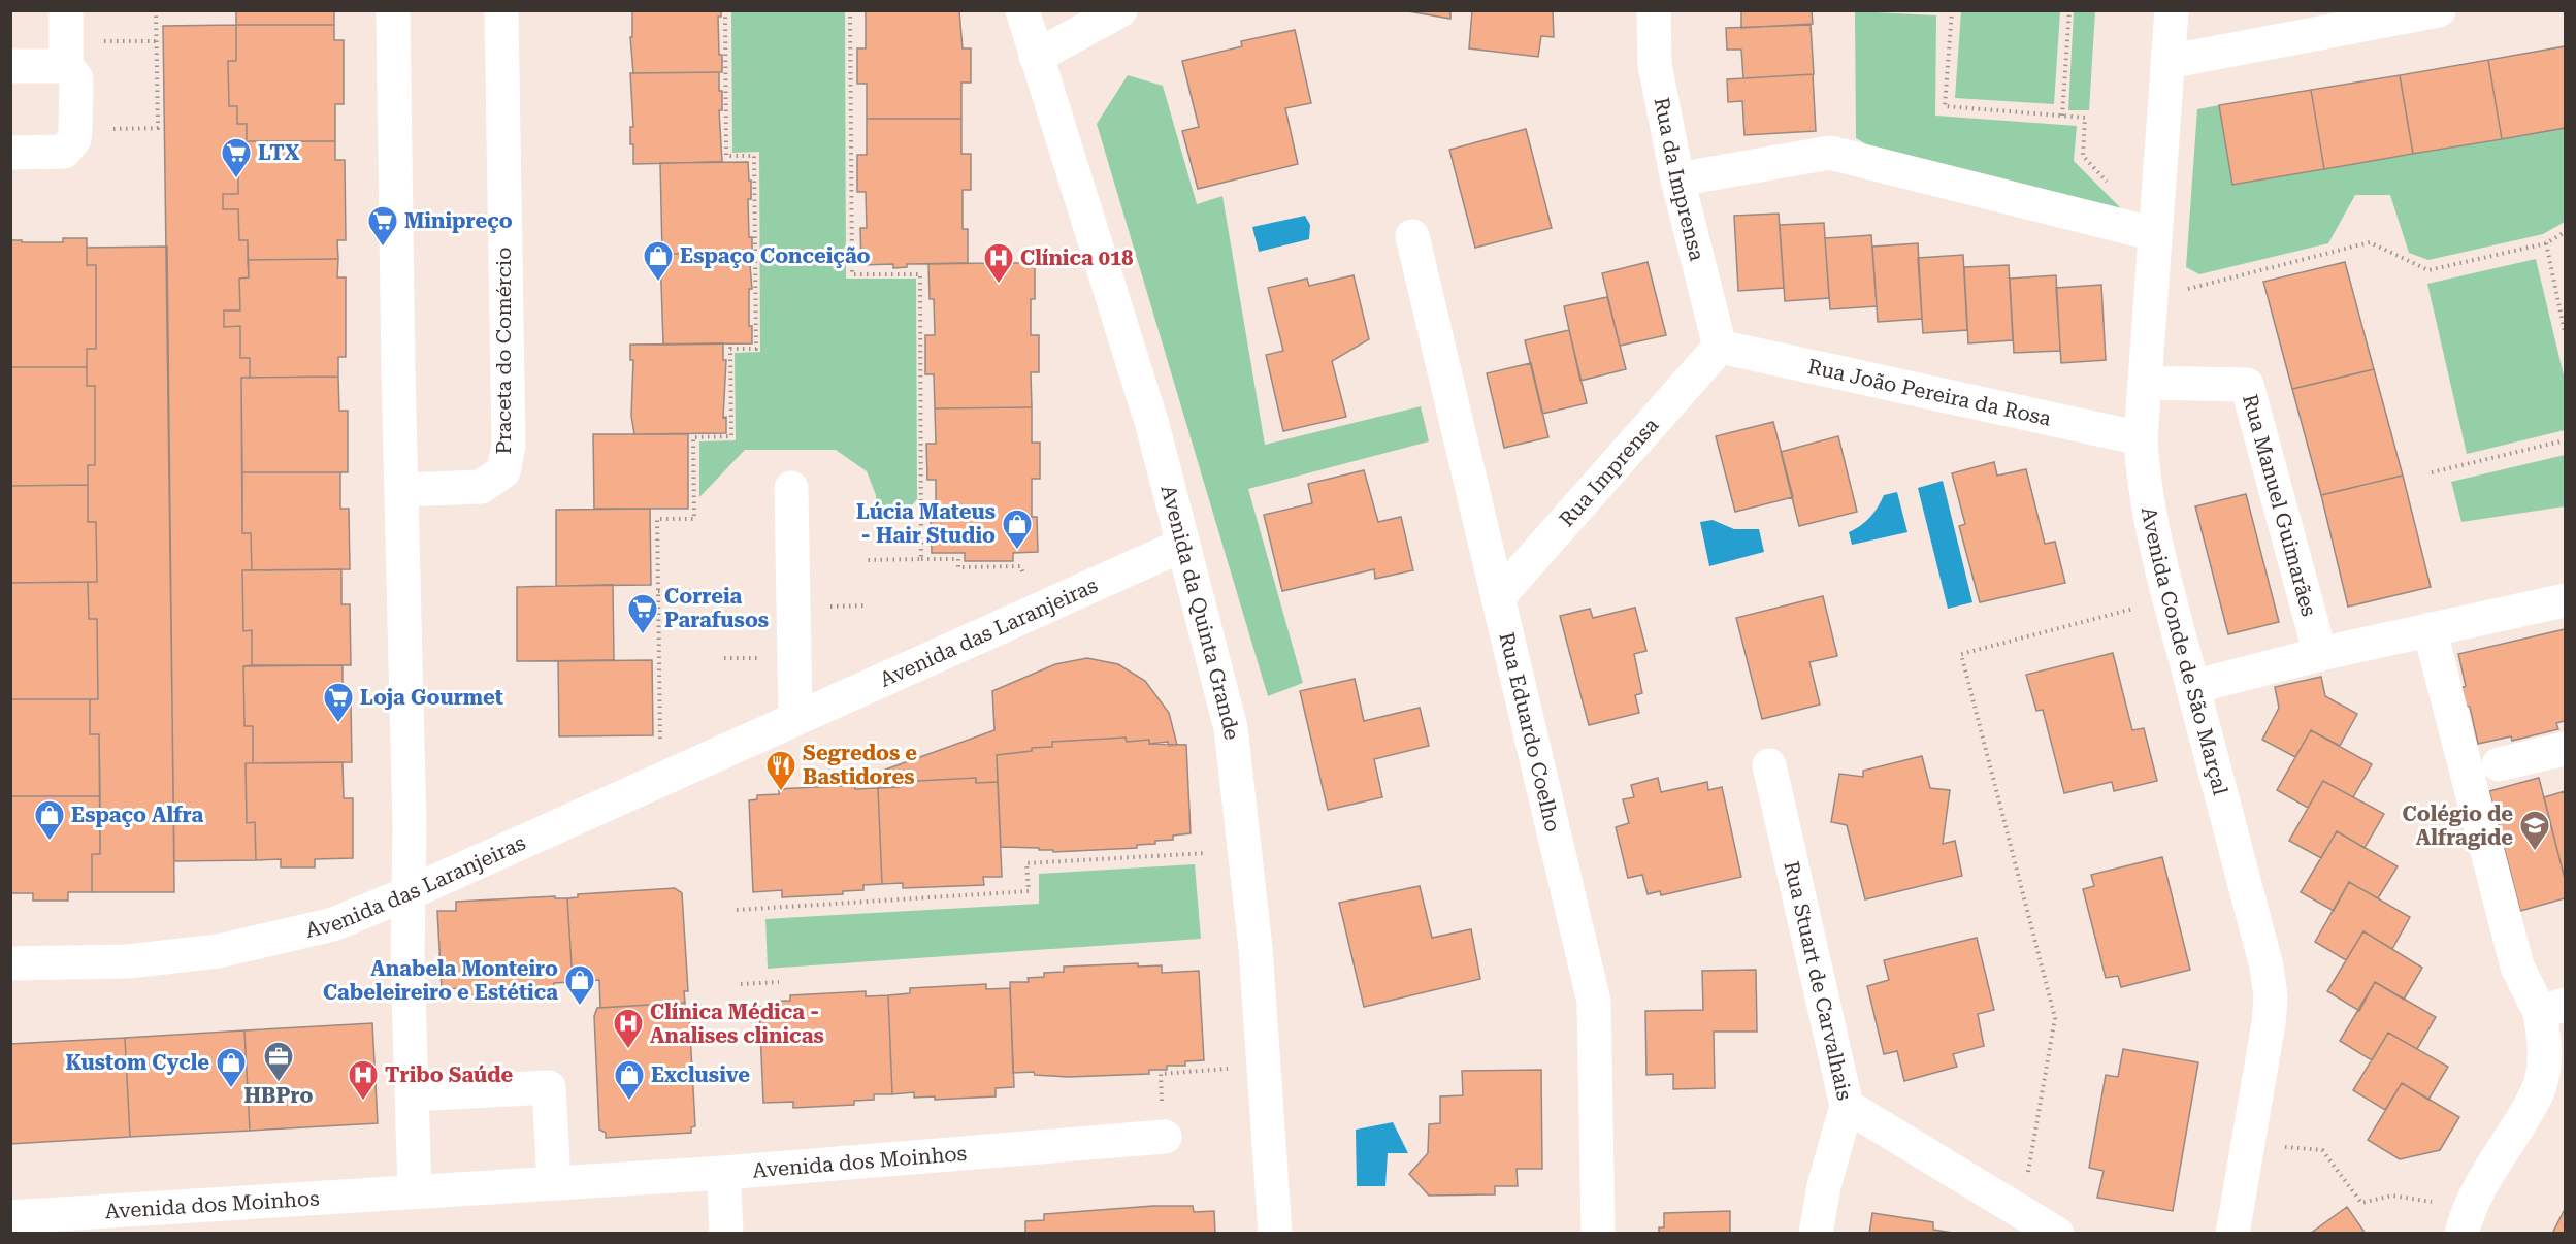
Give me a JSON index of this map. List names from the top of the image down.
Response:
{
  "streets": {
    "street": [
      "Rua da Imprensa",
      "Praceta do Comércio",
      "Rua João Pereira da Rosa",
      "Rua Imprensa",
      "Rua Manuel Guimarães",
      "Avenida da Quinta Grande",
      "Avenida das Laranjeiras",
      "Avenida Conde de São Marçal",
      "Rua Eduardo Coelho",
      "Rua Stuart de Carvalhais",
      "Avenida dos Moinhos"
    ]
  },
  "crossings": [
    ["Rua da Imprensa", "Rua João Pereira da Rosa"],
    ["Rua da Imprensa", "Rua Imprensa"],
    ["Rua João Pereira da Rosa", "Rua Imprensa"],
    ["Rua João Pereira da Rosa", "Avenida Conde de São Marçal"],
    ["Rua Imprensa", "Rua Eduardo Coelho"],
    ["Rua Manuel Guimarães", "Avenida Conde de São Marçal"],
    ["Avenida da Quinta Grande", "Avenida das Laranjeiras"]
  ],
  "places": {
    "supermarket": [
      "LTX",
      "Minipreço",
      "Correia Parafusos",
      "Loja Gourmet"
    ],
    "shop": [
      "Espaço Conceição",
      "Lúcia Mateus - Hair Studio",
      "Espaço Alfra",
      "Anabela Monteiro Cabeleireiro e Estética",
      "Kustom Cycle",
      "Exclusive"
    ],
    "hospital": ["Clínica 018", "Clínica Médica - Analises clinicas", "Tribo Saúde"],
    "restaurant": ["Segredos e Bastidores"],
    "school or university": ["Colégio de Alfragide"],
    "office": ["HBPro"]
  }
}
